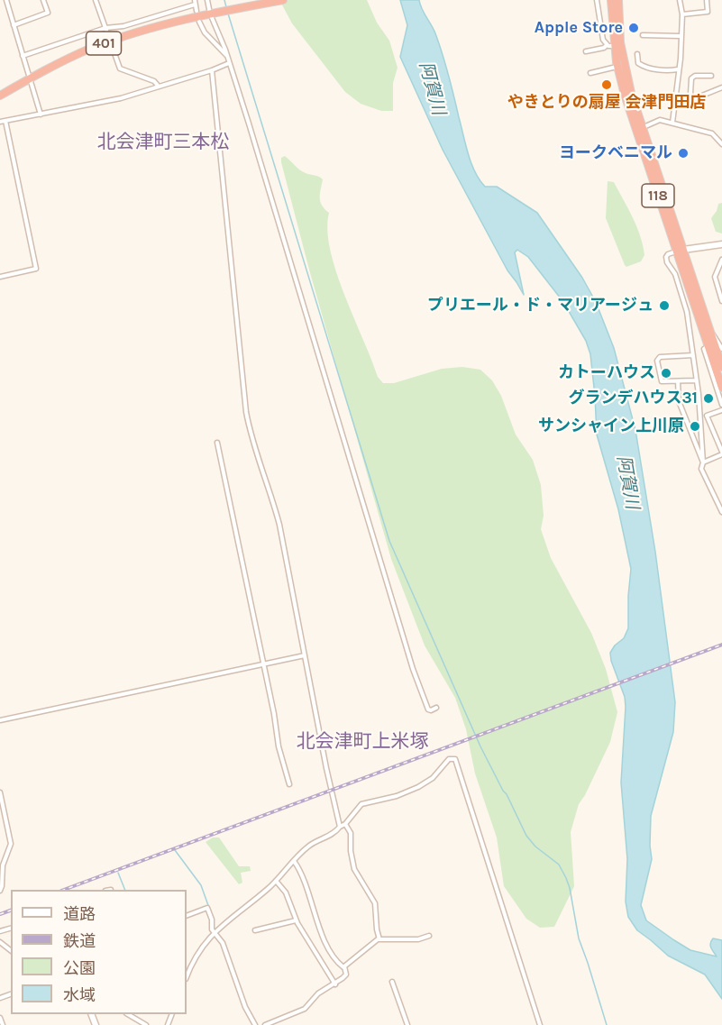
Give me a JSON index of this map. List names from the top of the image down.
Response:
{
  "streets": {
    "highway": ["401", "118"]
  },
  "districts": ["北会津町三本松", "北会津町上米塚"],
  "water": ["阿賀川"],
  "places": [
    "Apple Store",
    "やきとりの扇屋 会津門田店",
    "ヨークベニマル",
    "プリエール・ド・マリアージュ",
    "カトーハウス",
    "グランデハウス31",
    "サンシャイン上川原"
  ],
  "legend": [
    "道路",
    "鉄道",
    "公園",
    "水域"
  ]
}
